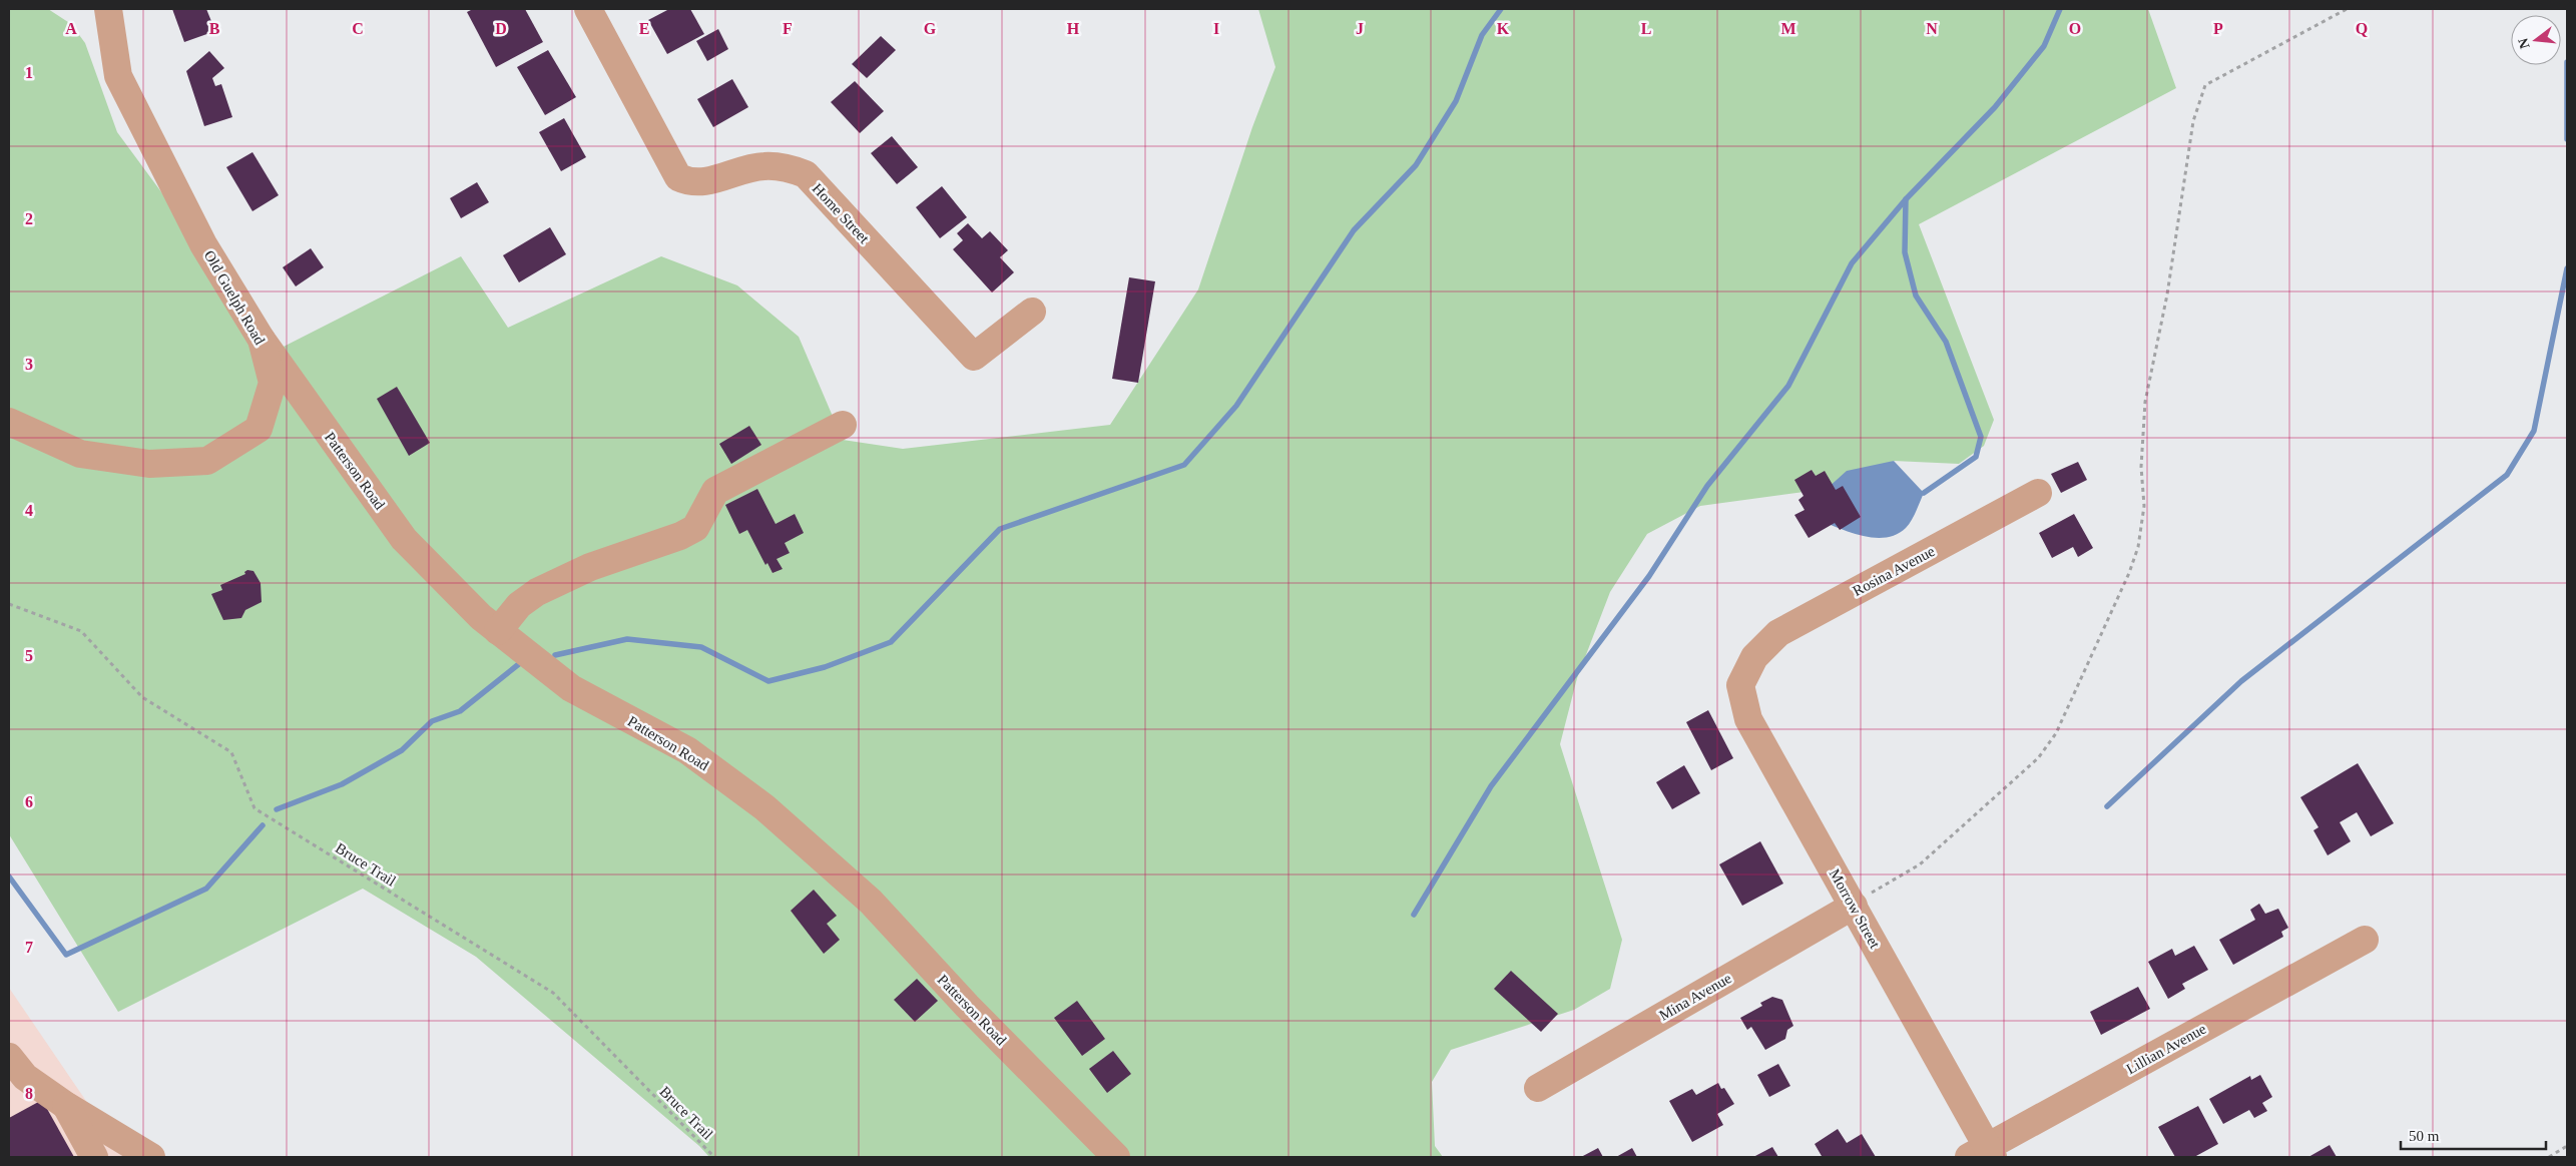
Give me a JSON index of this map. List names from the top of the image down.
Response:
{
  "streets": {
    "street": [
      "Home Street",
      "Old Guelph Road",
      "Patterson Road",
      "Rosina Avenue",
      "Morrow Street",
      "Mina Avenue",
      "Lillian Avenue"
    ],
    "path": ["Bruce Trail"]
  },
  "crossings": [
    ["Old Guelph Road", "Patterson Road"],
    ["Rosina Avenue", "Morrow Street"],
    ["Morrow Street", "Mina Avenue"],
    ["Morrow Street", "Lillian Avenue"]
  ],
  "scale_bar": "50 m",
  "north": "left",
  "grid": {
    "columns": [
      "A",
      "B",
      "C",
      "D",
      "E",
      "F",
      "G",
      "H",
      "I",
      "J",
      "K",
      "L",
      "M",
      "N",
      "O",
      "P",
      "Q"
    ],
    "rows": [
      "1",
      "2",
      "3",
      "4",
      "5",
      "6",
      "7",
      "8"
    ]
  }
}
